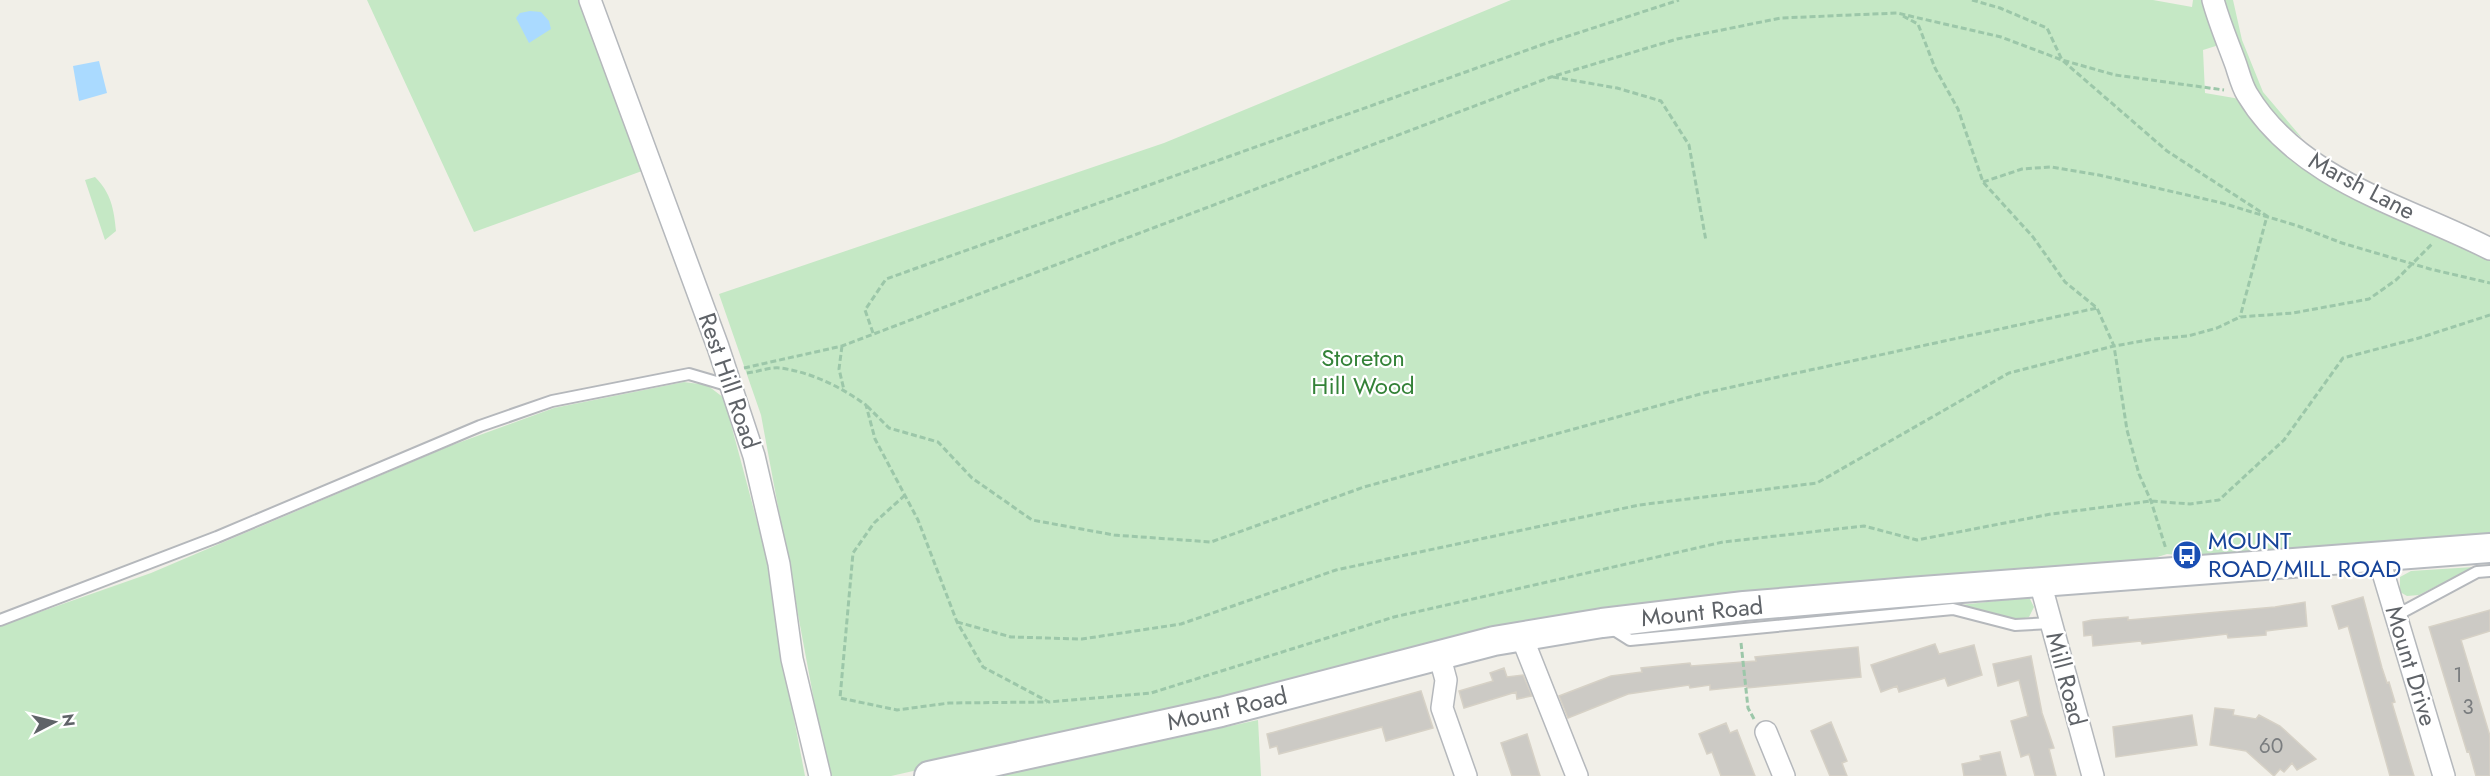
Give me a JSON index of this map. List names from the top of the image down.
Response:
{
  "streets": {
    "main road": ["Mount Road"],
    "street": [
      "Marsh Lane",
      "Rest Hill Road",
      "Mount Drive",
      "Mill Road"
    ]
  },
  "crossings": [
    ["Mount Road", "Mount Drive"],
    ["Mount Road", "Mill Road"]
  ],
  "parks": ["Storeton Hill Wood"],
  "places": {
    "bus stop": ["MOUNT ROAD/MILL ROAD"]
  },
  "house_numbers": ["1", "3", "60"],
  "north": "right"
}
